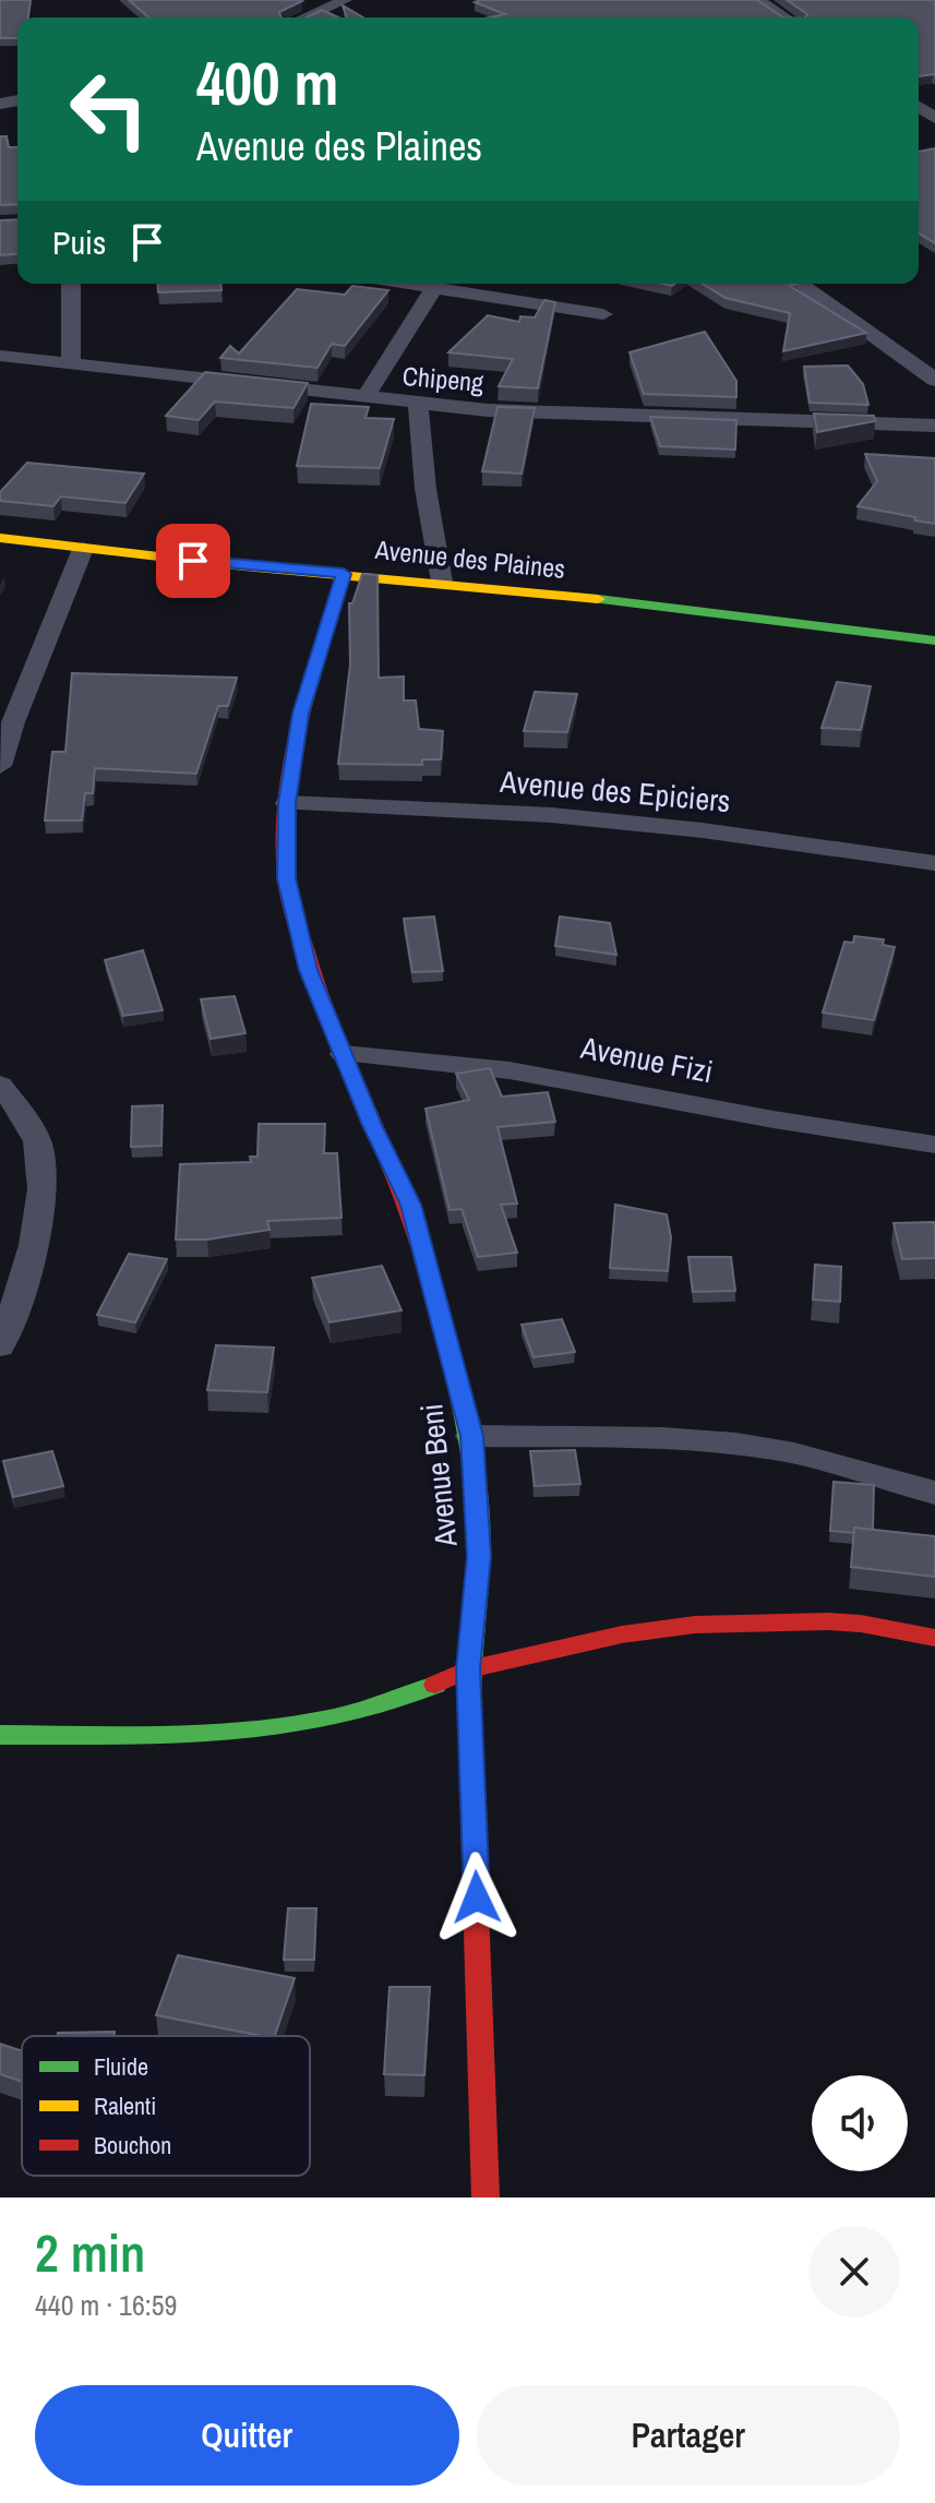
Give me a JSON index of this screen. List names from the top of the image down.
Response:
{
  "streets": {
    "street": [
      "Chipeng",
      "Avenue des Plaines",
      "Avenue des Epiciers",
      "Avenue Fizi",
      "Avenue Beni"
    ]
  },
  "crossings": [
    ["Avenue des Plaines", "Avenue Beni"],
    ["Avenue des Epiciers", "Avenue Beni"],
    ["Avenue Fizi", "Avenue Beni"]
  ],
  "legend": ["Fluide", "Ralenti", "Bouchon"],
  "page": {
    "turn": ["400 m", "Avenue des Plaines"],
    "then": "Puis",
    "heading": ["2 min", "440 m · 16:59"],
    "buttons": ["Quitter", "Partager"]
  }
}
